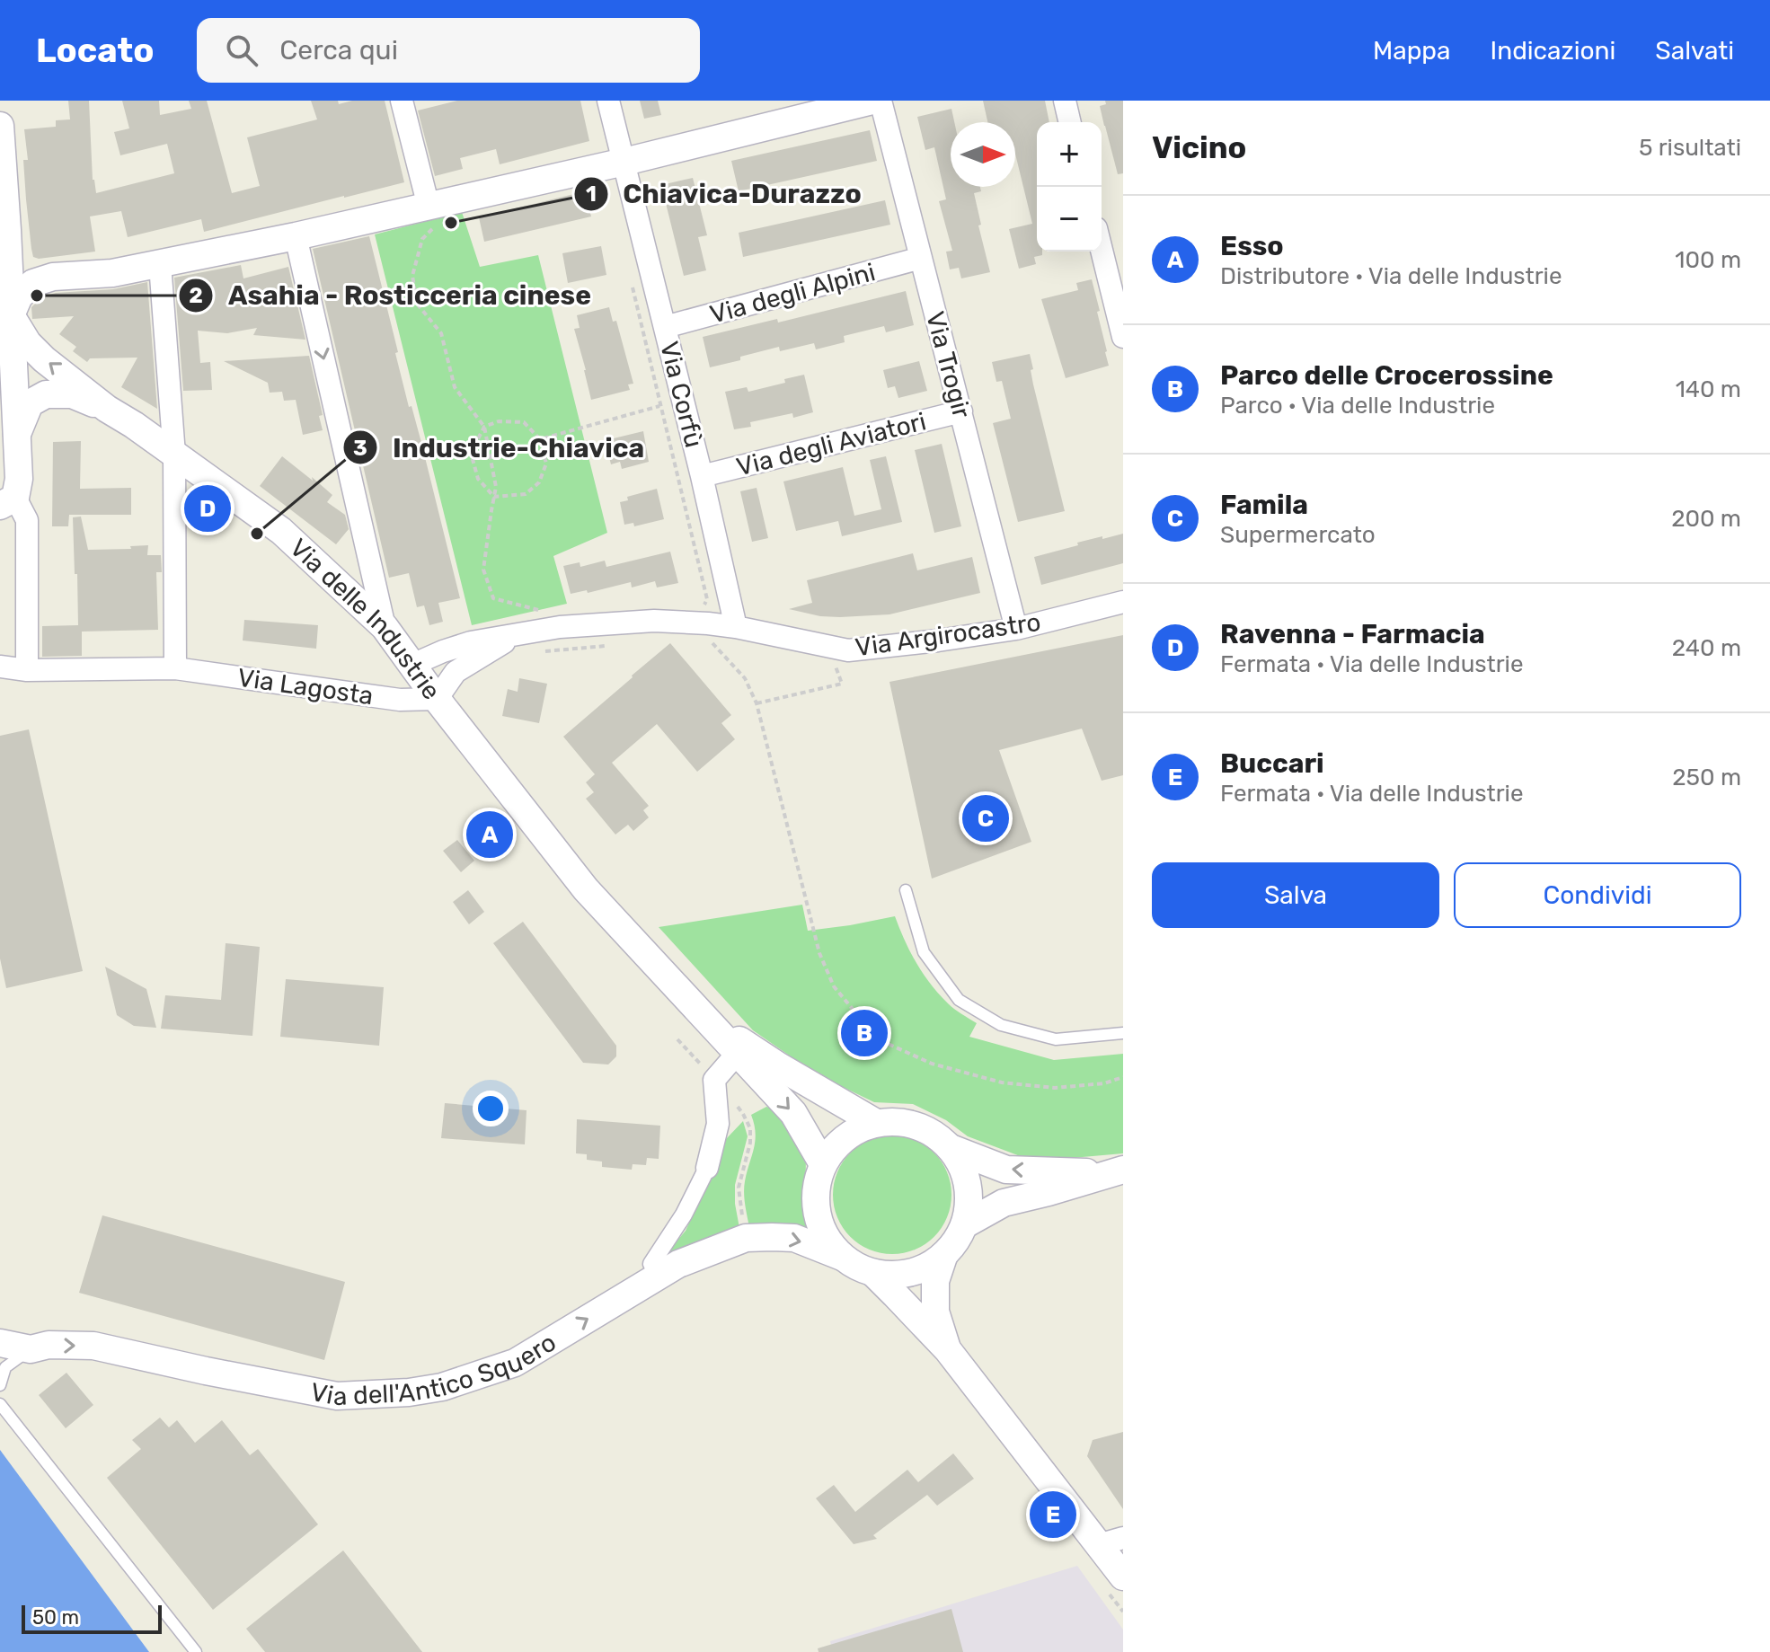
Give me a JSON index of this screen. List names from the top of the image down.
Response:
{
  "streets": {
    "street": [
      "Via degli Alpini",
      "Via Trogir",
      "Via Corfù",
      "Via degli Aviatori",
      "Via delle Industrie",
      "Via Argirocastro",
      "Via Lagosta",
      "Via dell'Antico Squero"
    ]
  },
  "crossings": [
    ["Via degli Alpini", "Via Trogir"],
    ["Via degli Alpini", "Via Corfù"],
    ["Via Trogir", "Via degli Aviatori"],
    ["Via Trogir", "Via Argirocastro"],
    ["Via Corfù", "Via degli Aviatori"],
    ["Via Corfù", "Via Argirocastro"],
    ["Via delle Industrie", "Via Argirocastro"],
    ["Via delle Industrie", "Via Lagosta"],
    ["Via delle Industrie", "Via dell'Antico Squero"],
    ["Via Argirocastro", "Via Lagosta"]
  ],
  "one_way": ["Via dell'Antico Squero"],
  "places": ["Chiavica-Durazzo", "Asahia - Rosticceria cinese", "Industrie-Chiavica"],
  "scale_bar": "50 m",
  "north": "right",
  "page": {
    "header": "Locato",
    "search": "Cerca qui",
    "nav": ["Mappa", "Indicazioni", "Salvati"],
    "heading": ["Vicino", "5 risultati"],
    "map_buttons": ["+", "−"],
    "list": [
      {
        "mark": "A",
        "name": "Esso",
        "note": "Distributore · Via delle Industrie",
        "value": "100 m"
      },
      {
        "mark": "B",
        "name": "Parco delle Crocerossine",
        "note": "Parco · Via delle Industrie",
        "value": "140 m"
      },
      {
        "mark": "C",
        "name": "Famila",
        "note": "Supermercato",
        "value": "200 m"
      },
      {
        "mark": "D",
        "name": "Ravenna - Farmacia",
        "note": "Fermata · Via delle Industrie",
        "value": "240 m"
      },
      {
        "mark": "E",
        "name": "Buccari",
        "note": "Fermata · Via delle Industrie",
        "value": "250 m"
      }
    ],
    "pins": [
      "D",
      "C",
      "A",
      "B",
      "E"
    ],
    "buttons": ["Salva", "Condividi"],
    "scale": "50 m"
  }
}
